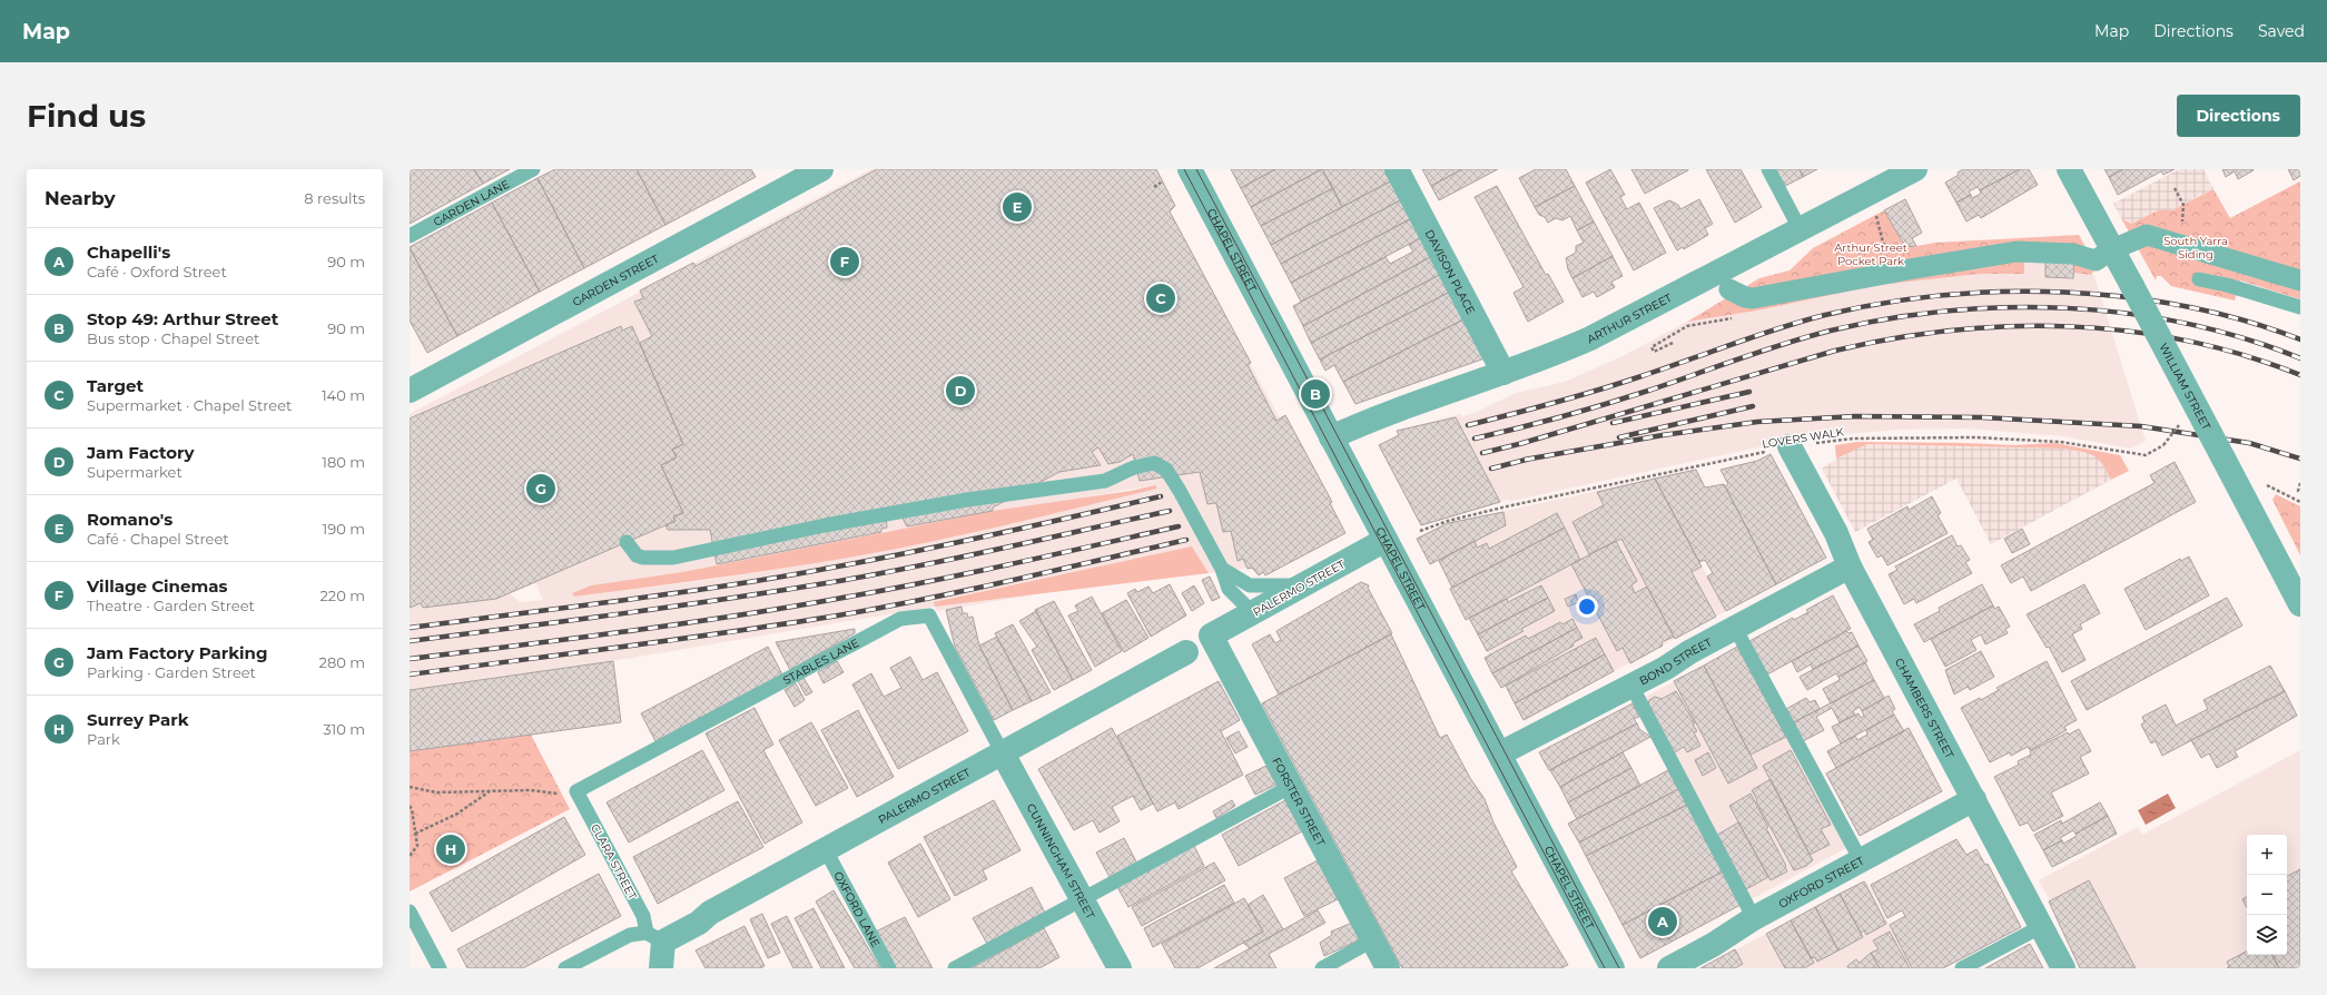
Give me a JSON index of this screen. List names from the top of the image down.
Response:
{
  "streets": {
    "street": [
      "CHAPEL STREET",
      "DAVISON PLACE",
      "GARDEN STREET",
      "ARTHUR STREET",
      "WILLIAM STREET",
      "PALERMO STREET",
      "BOND STREET",
      "CHAMBERS STREET",
      "FORSTER STREET",
      "CUNNINGHAM STREET",
      "CLARA STREET",
      "OXFORD STREET"
    ],
    "lane": ["GARDEN LANE", "STABLES LANE", "OXFORD LANE"],
    "path": ["LOVERS WALK"]
  },
  "crossings": [
    ["CHAPEL STREET", "ARTHUR STREET"],
    ["CHAPEL STREET", "PALERMO STREET"],
    ["CHAPEL STREET", "BOND STREET"],
    ["DAVISON PLACE", "ARTHUR STREET"],
    ["LOVERS WALK", "CHAMBERS STREET"],
    ["PALERMO STREET", "STABLES LANE"],
    ["PALERMO STREET", "FORSTER STREET"],
    ["PALERMO STREET", "CUNNINGHAM STREET"],
    ["PALERMO STREET", "CLARA STREET"],
    ["PALERMO STREET", "OXFORD LANE"],
    ["STABLES LANE", "CUNNINGHAM STREET"],
    ["STABLES LANE", "CLARA STREET"],
    ["BOND STREET", "CHAMBERS STREET"],
    ["CHAMBERS STREET", "OXFORD STREET"]
  ],
  "parks": ["South Yarra Siding", "Arthur Street Pocket Park"],
  "page": {
    "header": "Map",
    "nav": ["Map", "Directions", "Saved"],
    "buttons": "Directions",
    "title": "Find us",
    "heading": ["Nearby", "8 results"],
    "pins": [
      "E",
      "F",
      "C",
      "D",
      "B",
      "G",
      "H",
      "A"
    ],
    "list": [
      {
        "mark": "A",
        "name": "Chapelli's",
        "note": "Café · Oxford Street",
        "value": "90 m"
      },
      {
        "mark": "B",
        "name": "Stop 49: Arthur Street",
        "note": "Bus stop · Chapel Street",
        "value": "90 m"
      },
      {
        "mark": "C",
        "name": "Target",
        "note": "Supermarket · Chapel Street",
        "value": "140 m"
      },
      {
        "mark": "D",
        "name": "Jam Factory",
        "note": "Supermarket",
        "value": "180 m"
      },
      {
        "mark": "E",
        "name": "Romano's",
        "note": "Café · Chapel Street",
        "value": "190 m"
      },
      {
        "mark": "F",
        "name": "Village Cinemas",
        "note": "Theatre · Garden Street",
        "value": "220 m"
      },
      {
        "mark": "G",
        "name": "Jam Factory Parking",
        "note": "Parking · Garden Street",
        "value": "280 m"
      },
      {
        "mark": "H",
        "name": "Surrey Park",
        "note": "Park",
        "value": "310 m"
      }
    ],
    "map_buttons": ["+", "−"]
  }
}
